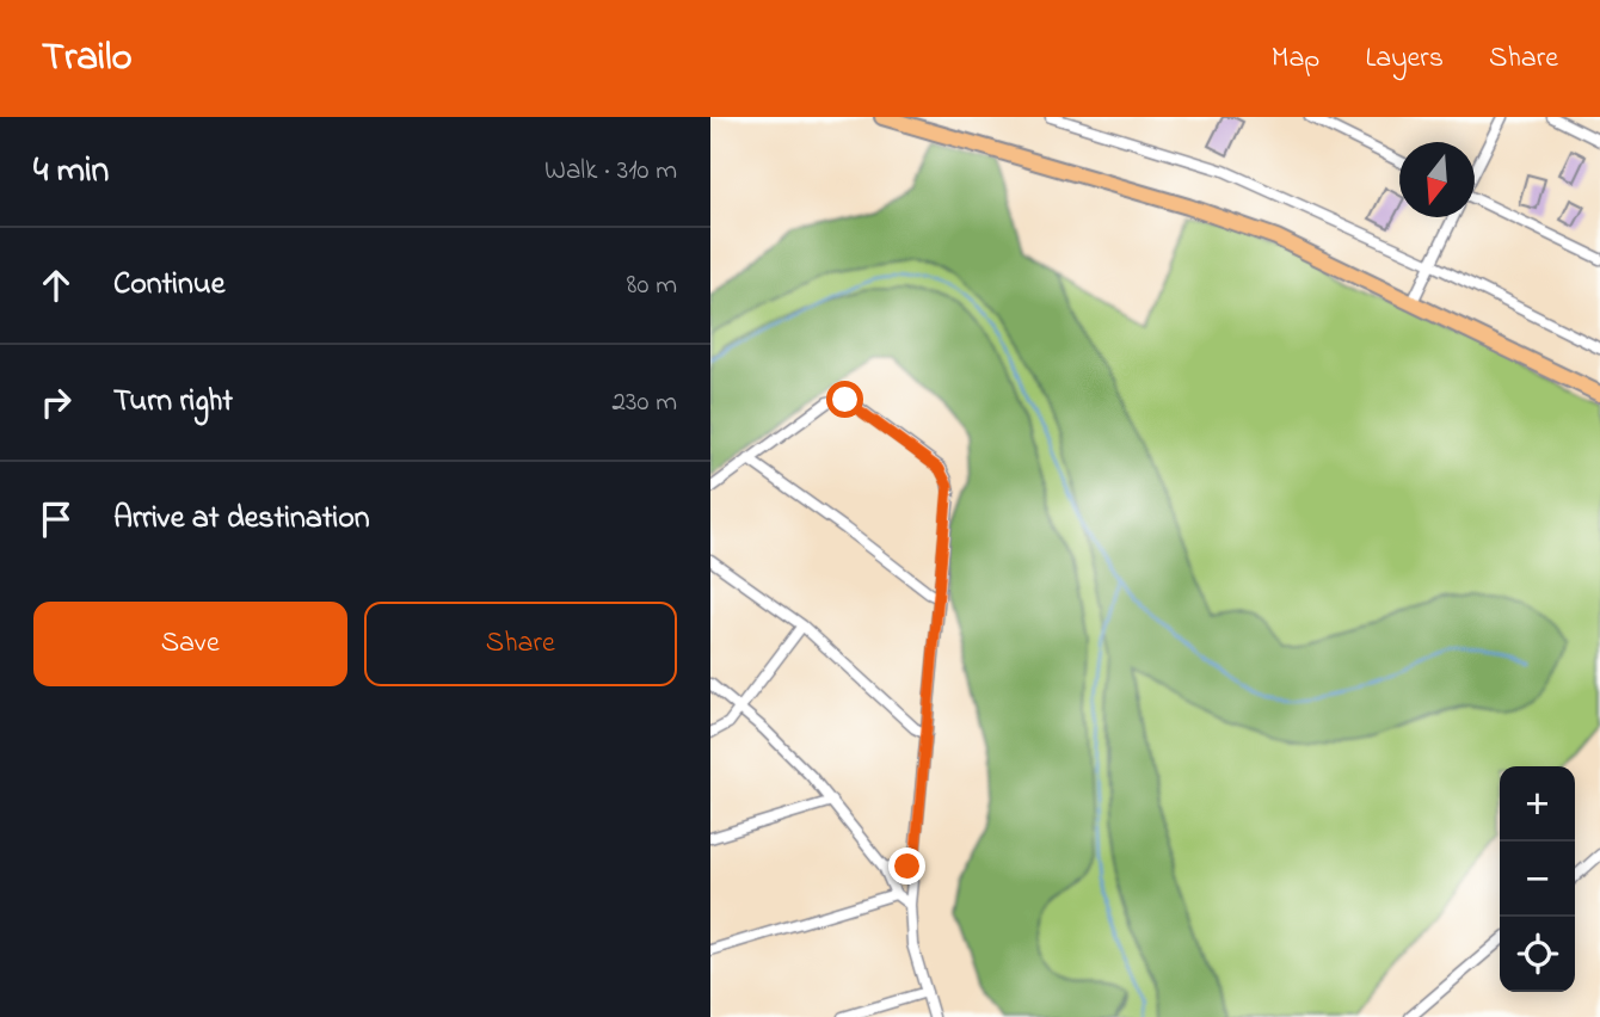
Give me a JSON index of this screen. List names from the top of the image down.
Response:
{
  "north": "bottom",
  "page": {
    "header": "Trailo",
    "nav": ["Map", "Layers", "Share"],
    "heading": ["4 min", "Walk · 310 m"],
    "list": [
      ["Continue", "80 m"],
      ["Turn right", "230 m"],
      "Arrive at destination"
    ],
    "buttons": ["Save", "Share"],
    "map_buttons": ["+", "−"]
  }
}
